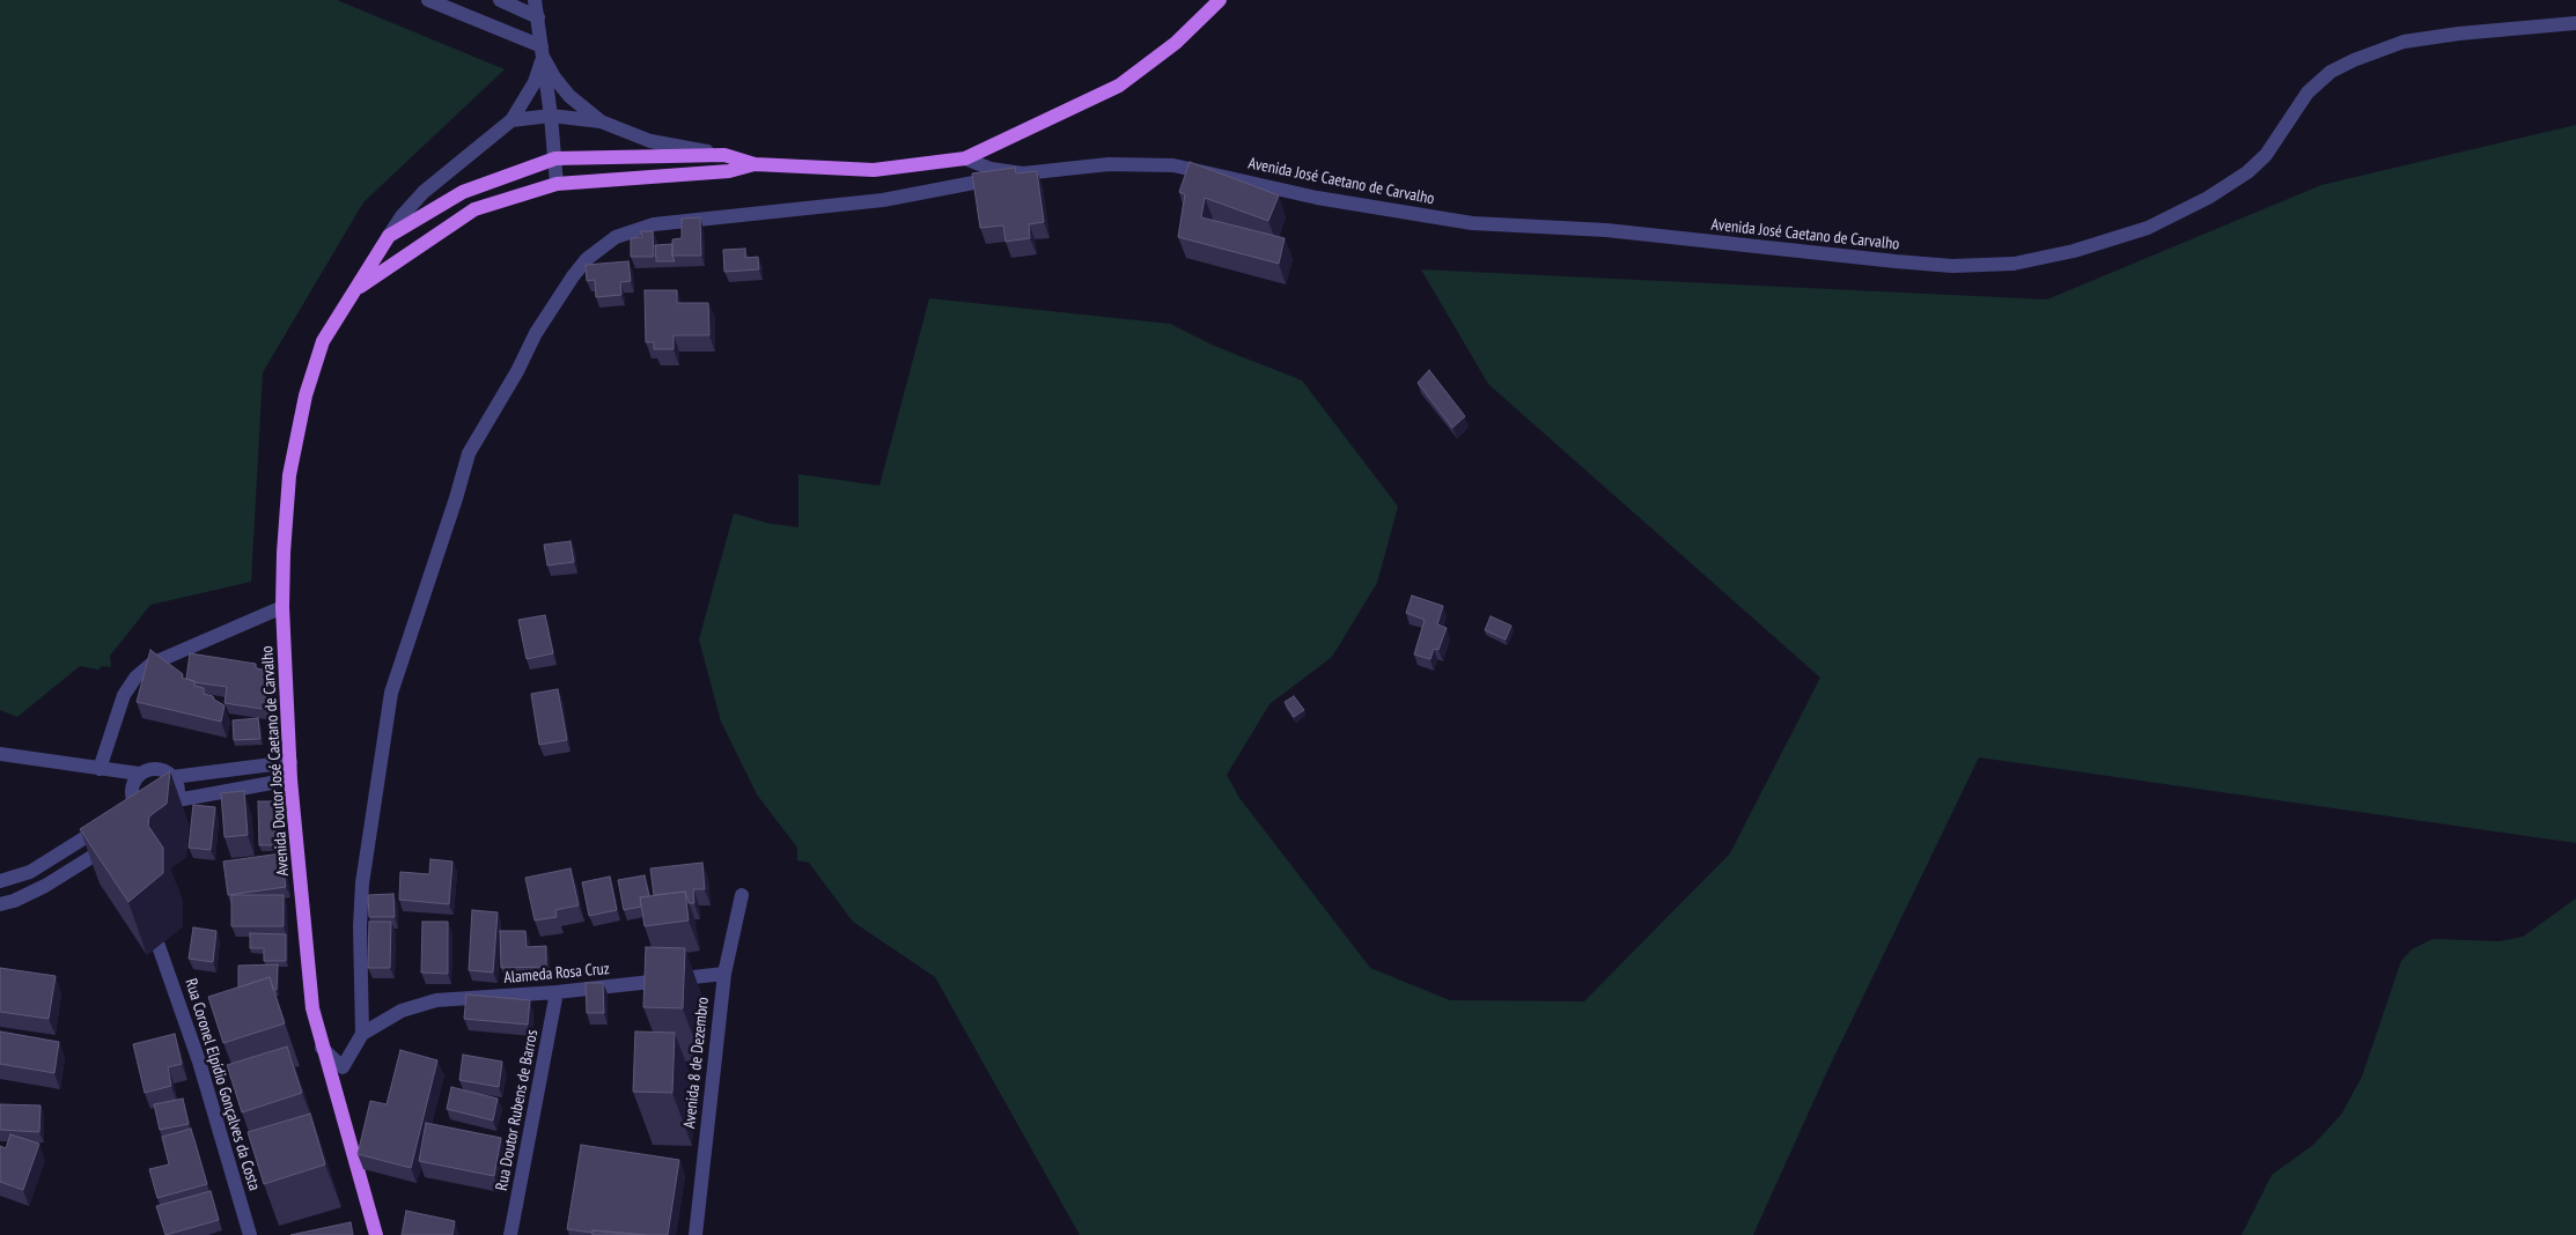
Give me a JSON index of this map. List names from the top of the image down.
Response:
{
  "streets": {
    "main road": ["Avenida Doutor José Caetano de Carvalho"],
    "street": [
      "Avenida José Caetano de Carvalho",
      "Alameda Rosa Cruz",
      "Avenida 8 de Dezembro",
      "Rua Coronel Elpídio Gonçalves da Costa",
      "Rua Doutor Rubens de Barros"
    ]
  },
  "crossings": [
    ["Avenida José Caetano de Carvalho", "Avenida Doutor José Caetano de Carvalho"],
    ["Avenida Doutor José Caetano de Carvalho", "Alameda Rosa Cruz"],
    ["Alameda Rosa Cruz", "Avenida 8 de Dezembro"],
    ["Alameda Rosa Cruz", "Rua Doutor Rubens de Barros"]
  ]
}
